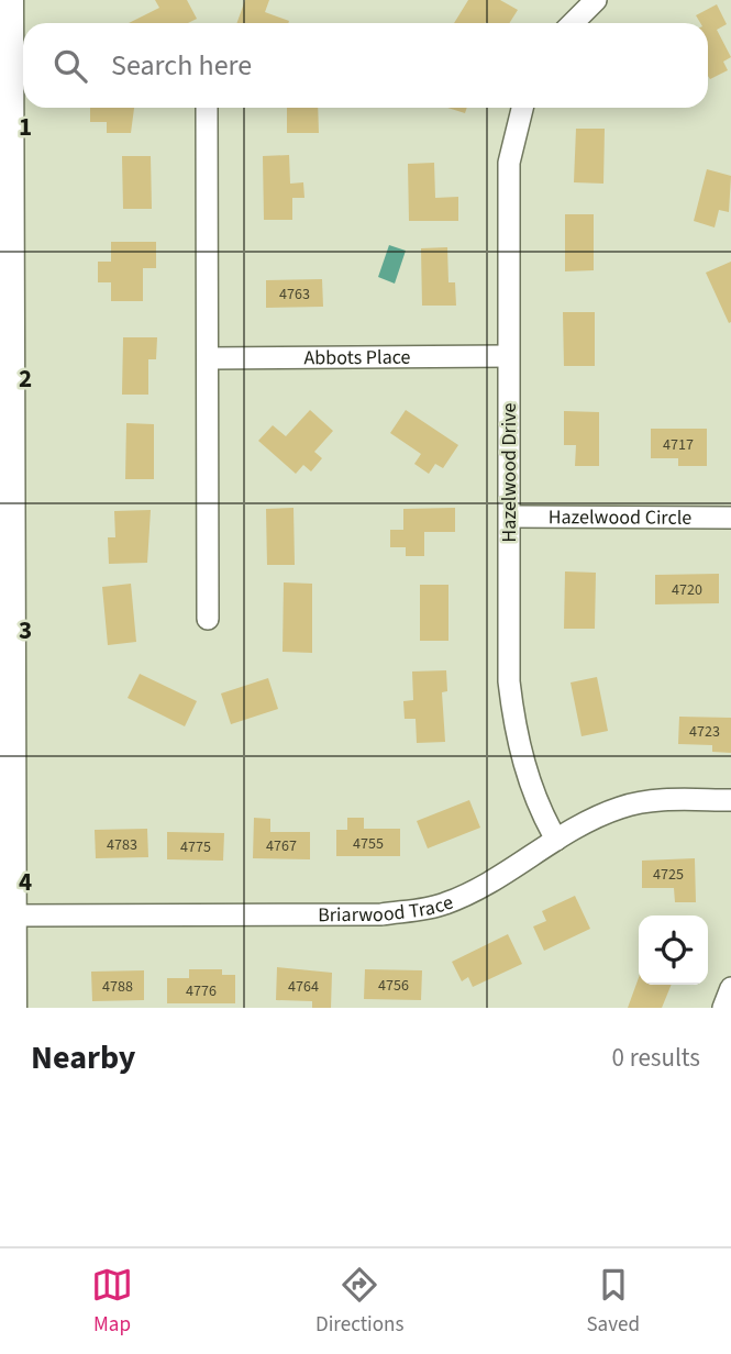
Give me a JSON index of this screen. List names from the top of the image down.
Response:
{
  "streets": {
    "street": [
      "Abbots Place",
      "Hazelwood Drive",
      "Hazelwood Circle",
      "Briarwood Trace"
    ]
  },
  "crossings": [
    ["Abbots Place", "Hazelwood Drive"],
    ["Hazelwood Drive", "Hazelwood Circle"],
    ["Hazelwood Drive", "Briarwood Trace"]
  ],
  "house_numbers": [
    "4763",
    "4717",
    "4720",
    "4723",
    "4755",
    "4783",
    "4767",
    "4775",
    "4725",
    "4756",
    "4788",
    "4764",
    "4776"
  ],
  "page": {
    "search": "Search here",
    "heading": ["Nearby", "0 results"],
    "nav": ["Map", "Directions", "Saved"]
  },
  "grid": {
    "rows": [
      "1",
      "2",
      "3",
      "4"
    ]
  }
}
